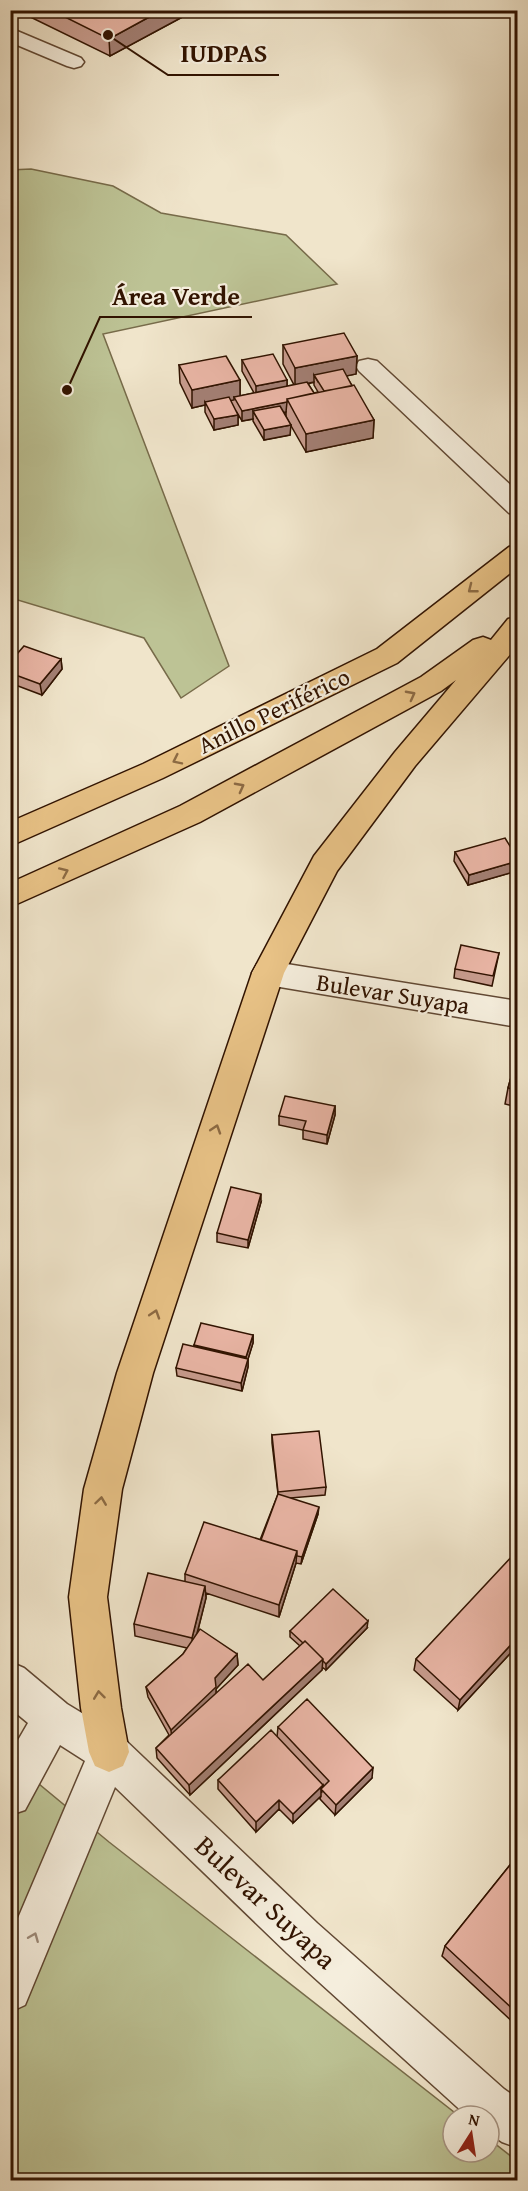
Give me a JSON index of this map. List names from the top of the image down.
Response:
{
  "streets": {
    "highway": ["Anillo Periférico"],
    "street": ["Bulevar Suyapa"]
  },
  "places": ["IUDPAS", "Área Verde"],
  "north": "top"
}
